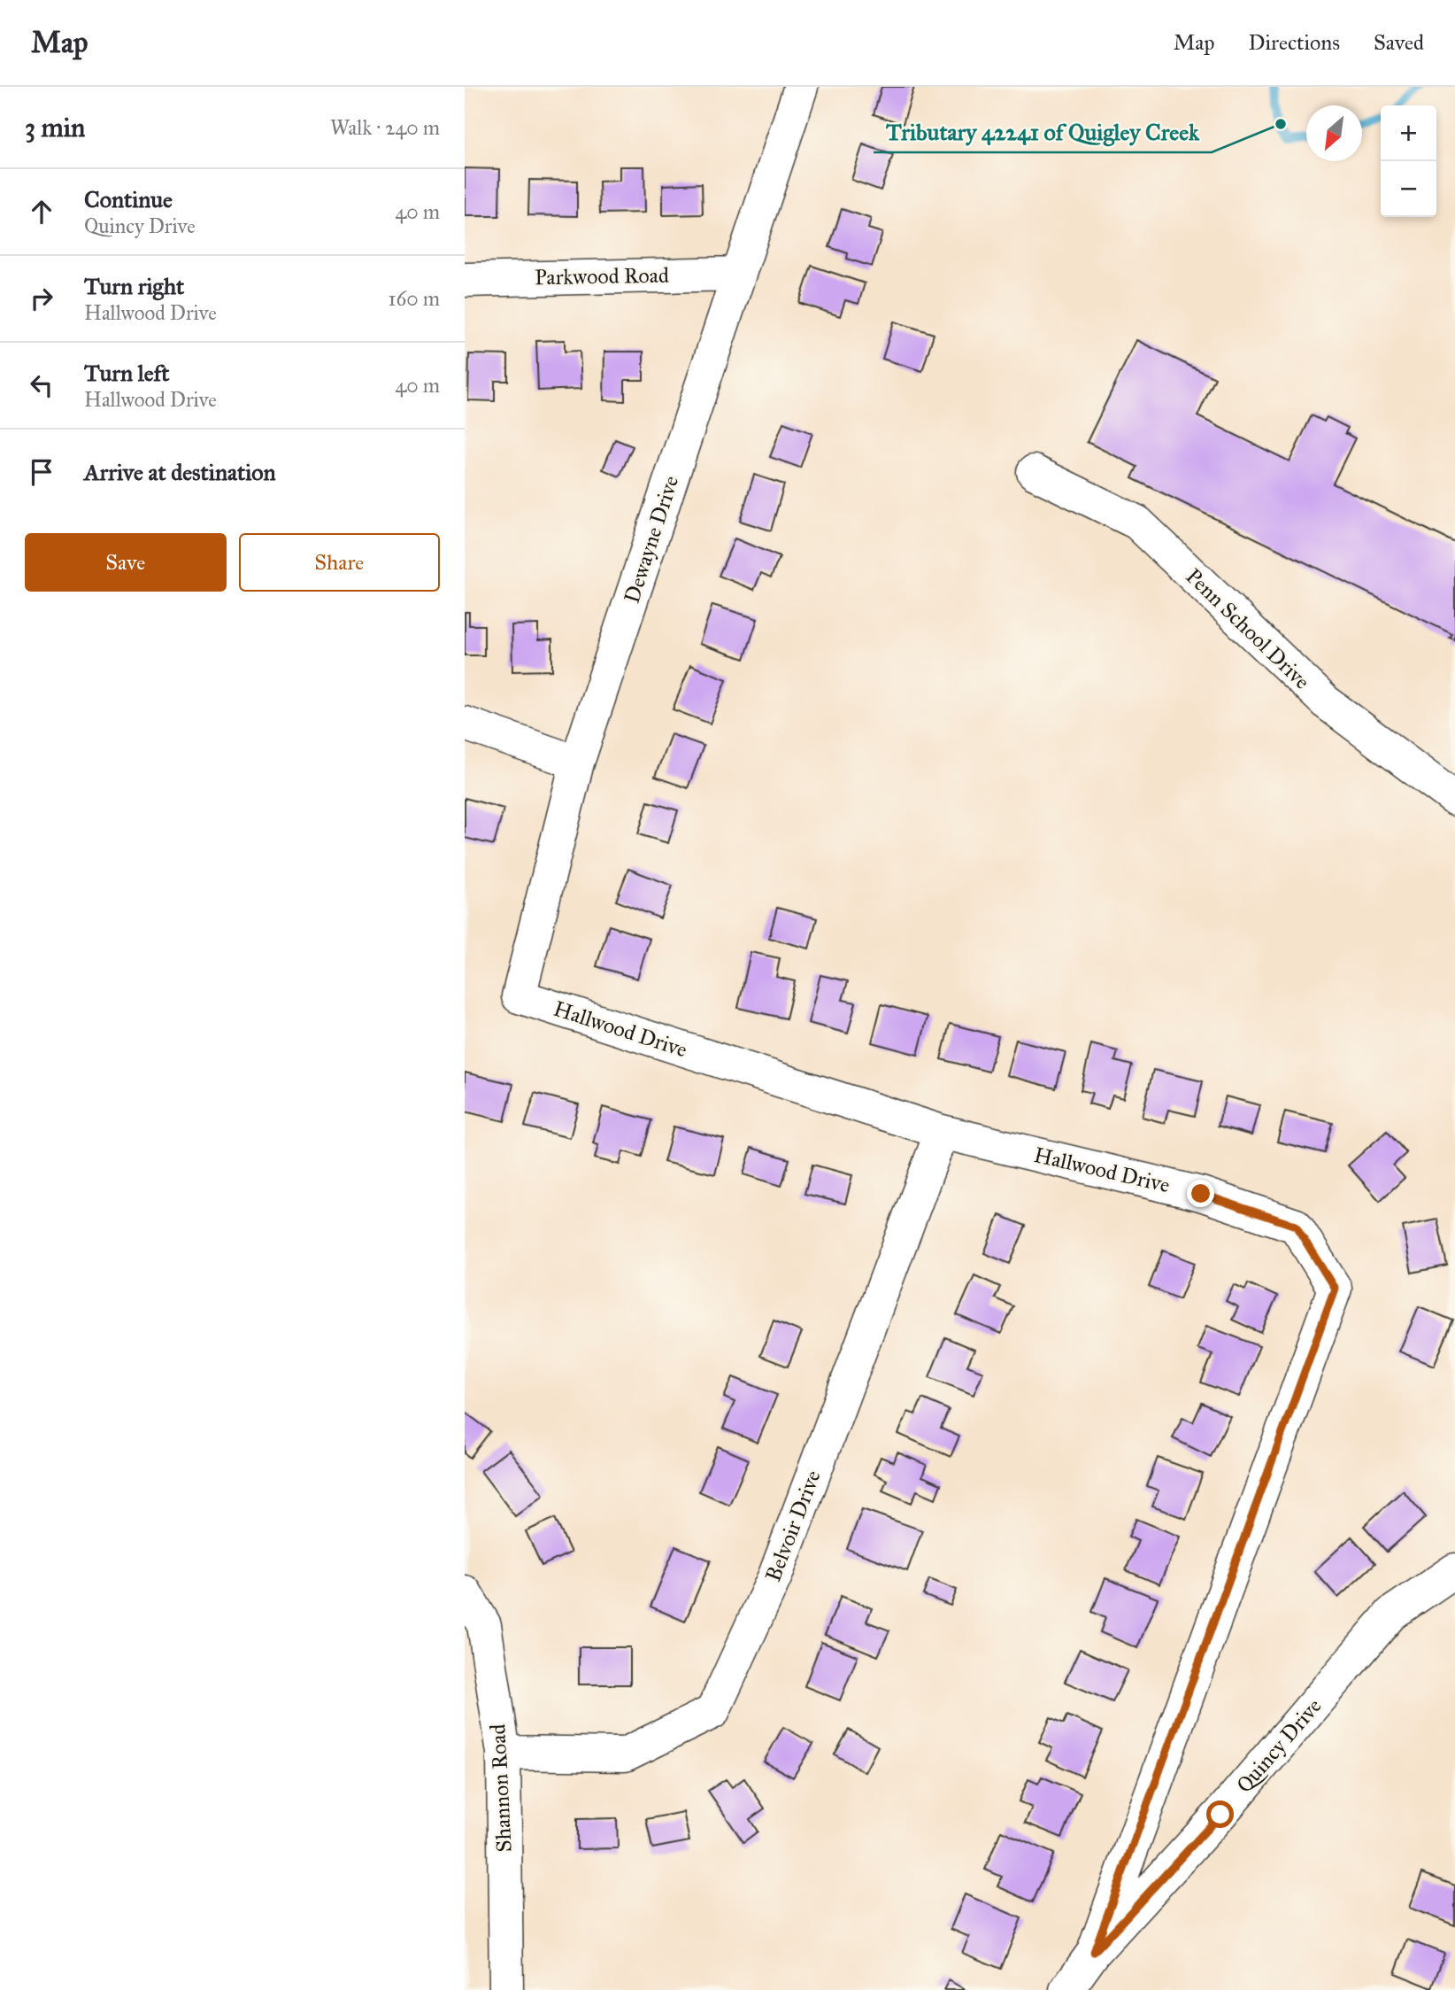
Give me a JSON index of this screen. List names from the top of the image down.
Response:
{
  "streets": {
    "street": [
      "Parkwood Road",
      "Dewayne Drive",
      "Penn School Drive",
      "Hallwood Drive",
      "Belvoir Drive",
      "Quincy Drive",
      "Shannon Road"
    ]
  },
  "crossings": [
    ["Parkwood Road", "Dewayne Drive"],
    ["Dewayne Drive", "Hallwood Drive"],
    ["Hallwood Drive", "Belvoir Drive"],
    ["Hallwood Drive", "Quincy Drive"],
    ["Belvoir Drive", "Shannon Road"]
  ],
  "places": ["Tributary 42241 of Quigley Creek"],
  "north": "bottom left",
  "page": {
    "header": "Map",
    "nav": ["Map", "Directions", "Saved"],
    "heading": ["3 min", "Walk · 240 m"],
    "map_buttons": ["+", "−"],
    "list": [
      ["Continue", "Quincy Drive", "40 m"],
      ["Turn right", "Hallwood Drive", "160 m"],
      ["Turn left", "Hallwood Drive", "40 m"],
      "Arrive at destination"
    ],
    "buttons": ["Save", "Share"]
  }
}
